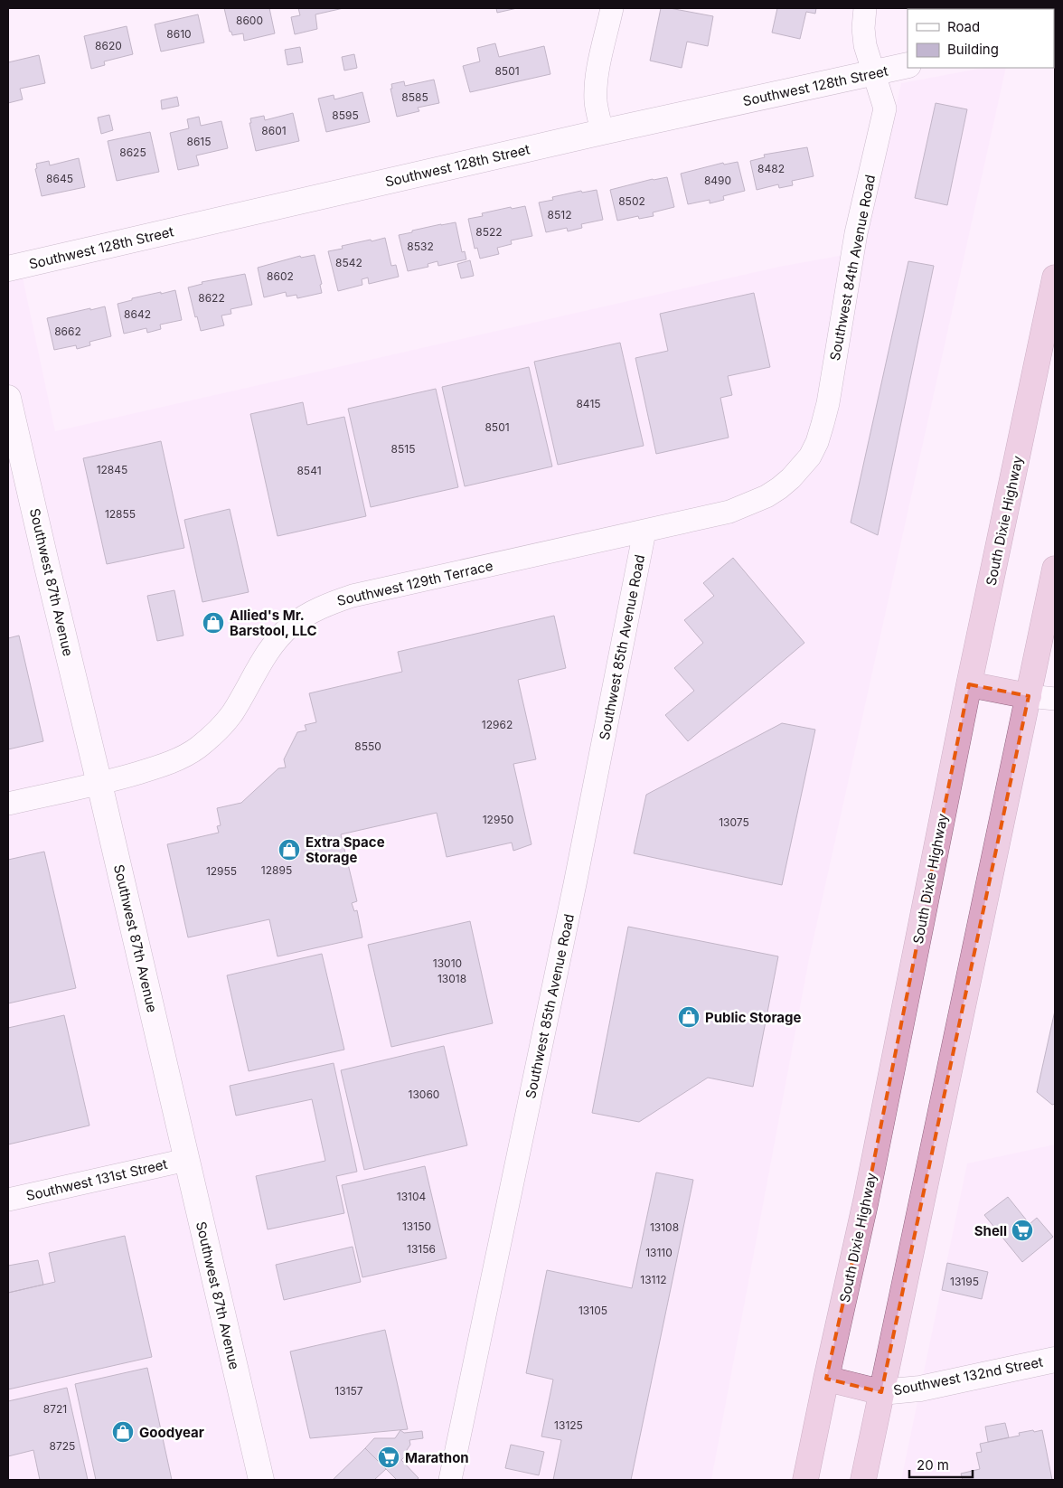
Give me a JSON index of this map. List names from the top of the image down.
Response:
{
  "streets": {
    "highway": ["South Dixie Highway"],
    "main road": ["Southwest 128th Street", "Southwest 87th Avenue", "Southwest 132nd Street"],
    "street": [
      "Southwest 84th Avenue Road",
      "Southwest 129th Terrace",
      "Southwest 85th Avenue Road",
      "Southwest 131st Street"
    ]
  },
  "crossings": [
    ["Southwest 128th Street", "Southwest 84th Avenue Road"],
    ["Southwest 84th Avenue Road", "Southwest 129th Terrace"],
    ["Southwest 87th Avenue", "Southwest 129th Terrace"],
    ["Southwest 87th Avenue", "Southwest 131st Street"],
    ["Southwest 129th Terrace", "Southwest 85th Avenue Road"]
  ],
  "places": {
    "shop": [
      "Allied's Mr. Barstool, LLC",
      "Extra Space Storage",
      "Public Storage",
      "Goodyear"
    ],
    "supermarket": ["Shell", "Marathon"]
  },
  "house_numbers": [
    "8600",
    "8610",
    "8620",
    "8501",
    "8585",
    "8595",
    "8601",
    "8615",
    "8625",
    "8482",
    "8645",
    "8490",
    "8502",
    "8512",
    "8522",
    "8532",
    "8542",
    "8602",
    "8622",
    "8642",
    "8662",
    "8415",
    "8501",
    "8515",
    "12845",
    "8541",
    "12855",
    "12962",
    "8550",
    "12950",
    "13075",
    "12895",
    "12955",
    "13010",
    "13018",
    "13060",
    "13104",
    "13150",
    "13108",
    "13156",
    "13110",
    "13112",
    "13195",
    "13105",
    "13157",
    "8721",
    "13125",
    "8725"
  ],
  "legend": ["Road", "Building"],
  "scale_bar": "20 m"
}
